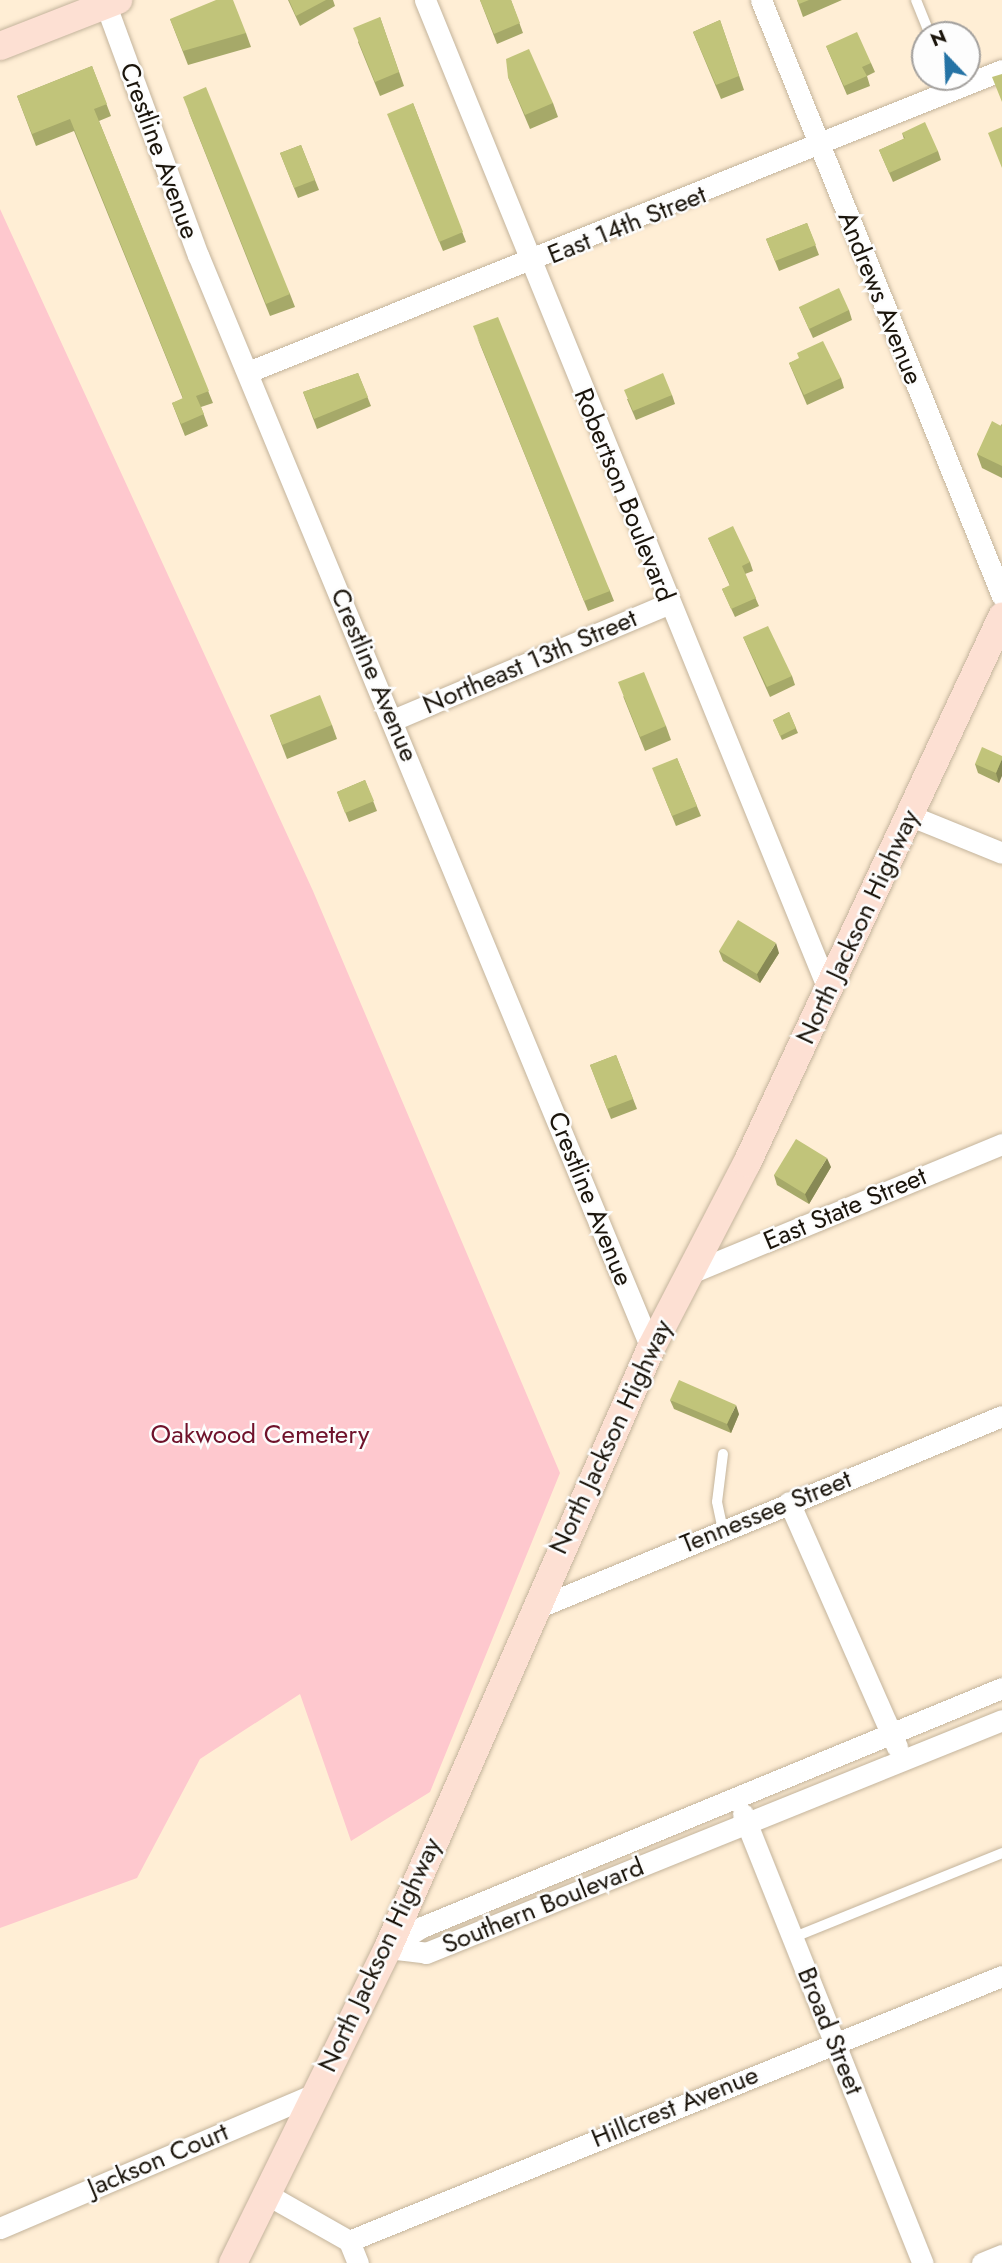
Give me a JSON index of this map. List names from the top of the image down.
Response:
{
  "streets": {
    "main road": ["North Jackson Highway"],
    "street": [
      "Crestline Avenue",
      "East 14th Street",
      "Andrews Avenue",
      "Robertson Boulevard",
      "Northeast 13th Street",
      "East State Street",
      "Tennessee Street",
      "Southern Boulevard",
      "Broad Street",
      "Hillcrest Avenue",
      "Jackson Court"
    ]
  },
  "crossings": [
    ["Crestline Avenue", "East 14th Street"],
    ["Crestline Avenue", "Northeast 13th Street"],
    ["Crestline Avenue", "North Jackson Highway"],
    ["East 14th Street", "Andrews Avenue"],
    ["East 14th Street", "Robertson Boulevard"],
    ["Robertson Boulevard", "Northeast 13th Street"],
    ["Robertson Boulevard", "North Jackson Highway"],
    ["North Jackson Highway", "East State Street"],
    ["North Jackson Highway", "Tennessee Street"],
    ["North Jackson Highway", "Southern Boulevard"],
    ["North Jackson Highway", "Jackson Court"],
    ["Southern Boulevard", "Broad Street"],
    ["Broad Street", "Hillcrest Avenue"]
  ],
  "parks": ["Oakwood Cemetery"],
  "north": "top left"
}
